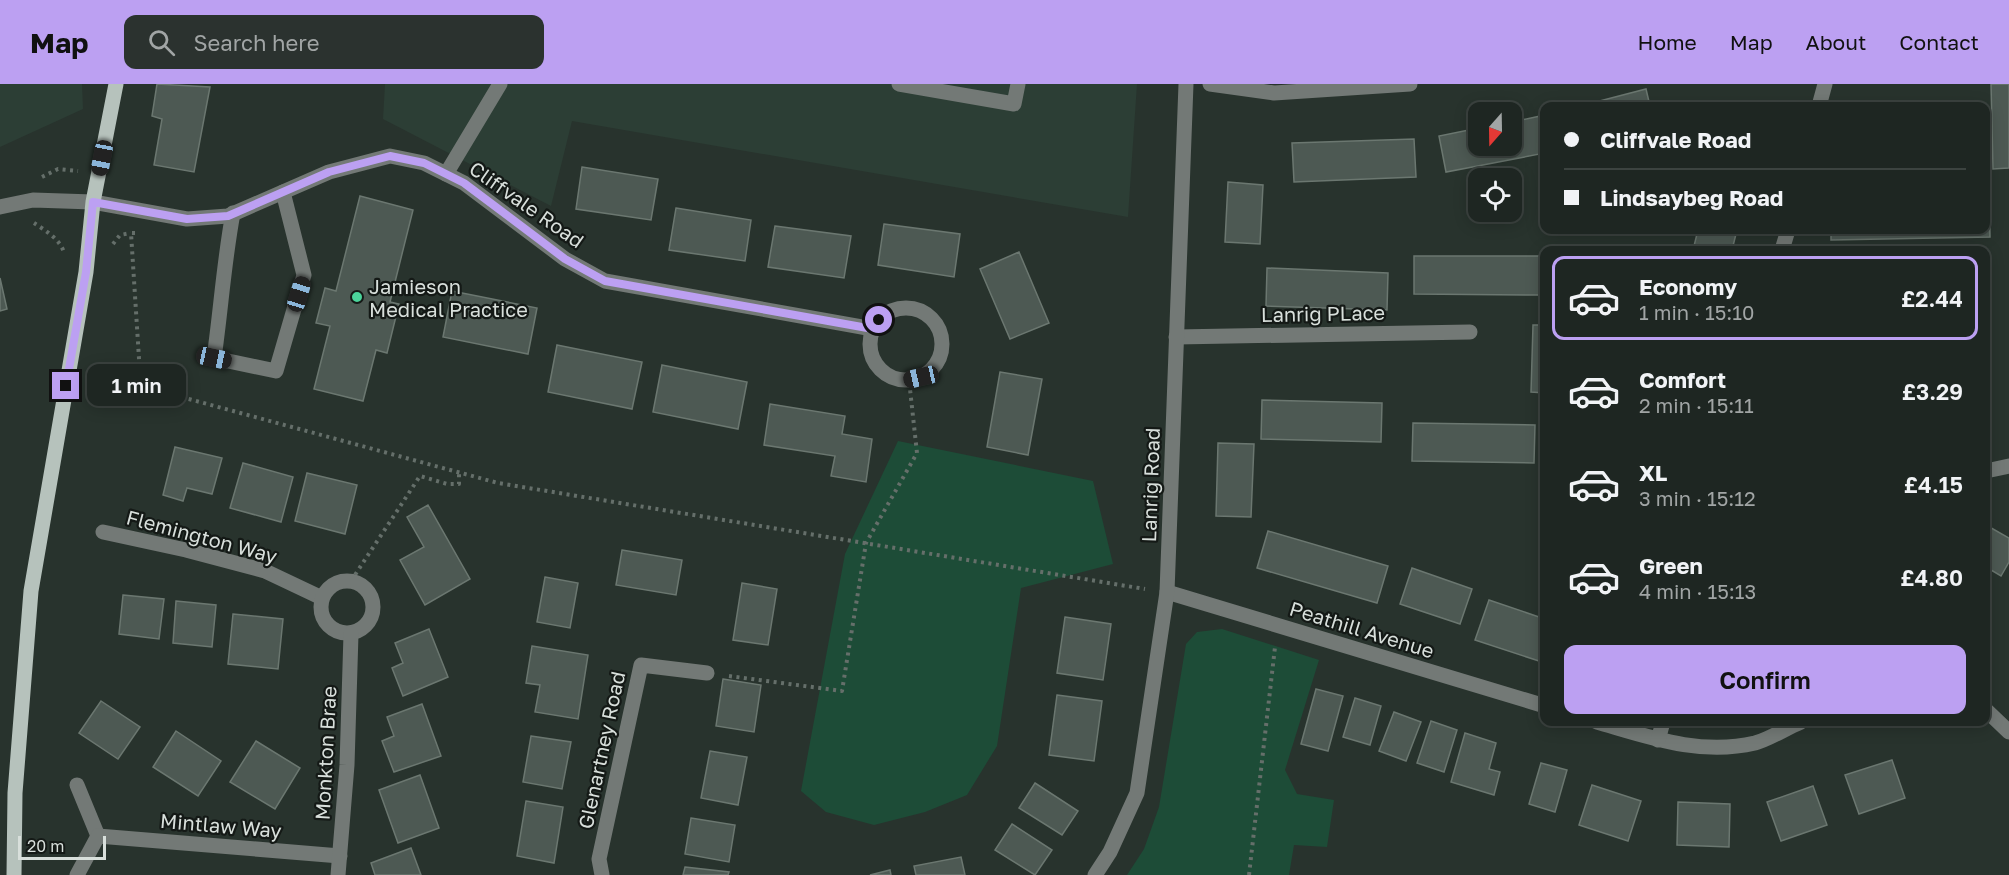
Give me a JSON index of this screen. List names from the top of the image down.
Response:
{
  "streets": {
    "street": [
      "Cliffvale Road",
      "Lanrig PLace",
      "Lanrig Road",
      "Flemington Way",
      "Peathill Avenue",
      "Glenartney Road",
      "Monkton Brae",
      "Mintlaw Way"
    ]
  },
  "crossings": [
    ["Lanrig PLace", "Lanrig Road"],
    ["Lanrig Road", "Peathill Avenue"],
    ["Flemington Way", "Monkton Brae"],
    ["Monkton Brae", "Mintlaw Way"]
  ],
  "places": ["Jamieson Medical Practice"],
  "scale_bar": "20 m",
  "north": "bottom",
  "page": {
    "header": "Map",
    "search": "Search here",
    "nav": [
      "Home",
      "Map",
      "About",
      "Contact"
    ],
    "banner": ["Cliffvale Road", "Lindsaybeg Road"],
    "list": [
      {
        "name": "Economy",
        "note": "1 min · 15:10",
        "value": "£2.44"
      },
      {
        "name": "Comfort",
        "note": "2 min · 15:11",
        "value": "£3.29"
      },
      {
        "name": "XL",
        "note": "3 min · 15:12",
        "value": "£4.15"
      },
      {
        "name": "Green",
        "note": "4 min · 15:13",
        "value": "£4.80"
      }
    ],
    "bubble": "1 min",
    "buttons": "Confirm",
    "scale": "20 m"
  }
}
